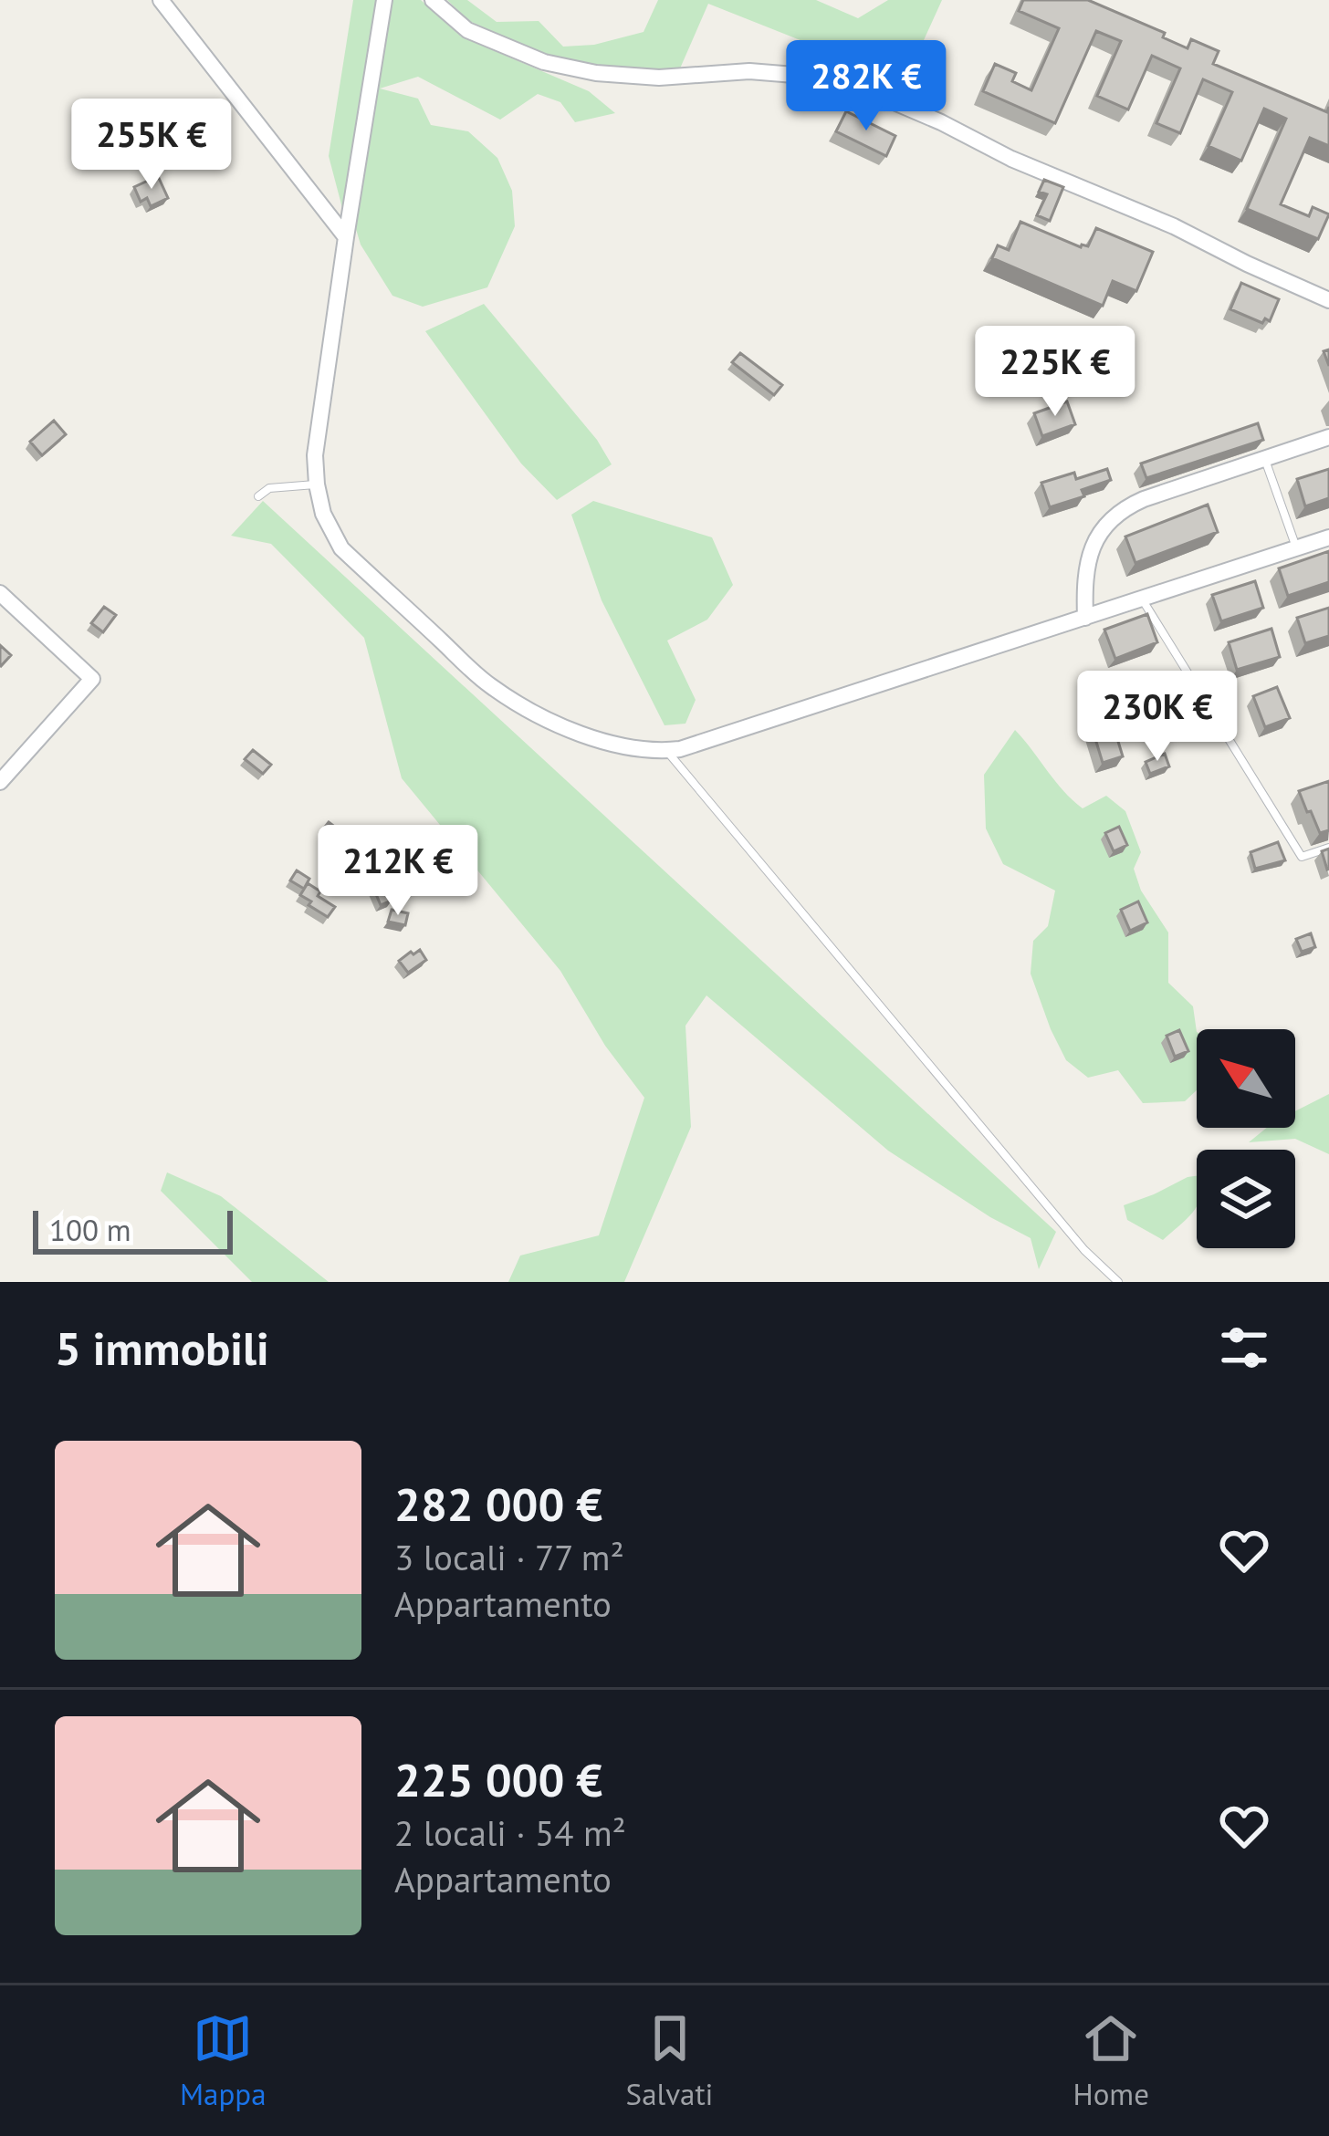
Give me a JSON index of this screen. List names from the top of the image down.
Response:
{
  "scale_bar": "100 m",
  "north": "top left",
  "page": {
    "price": [
      "282K €",
      "255K €",
      "225K €",
      "230K €",
      "212K €"
    ],
    "scale": "100 m",
    "heading": "5 immobili",
    "list": [
      {
        "name": "282 000 €",
        "note": "3 locali · 77 m² · Appartamento"
      },
      {
        "name": "225 000 €",
        "note": "2 locali · 54 m² · Appartamento"
      }
    ],
    "tabs": ["Mappa", "Salvati", "Home"]
  }
}
